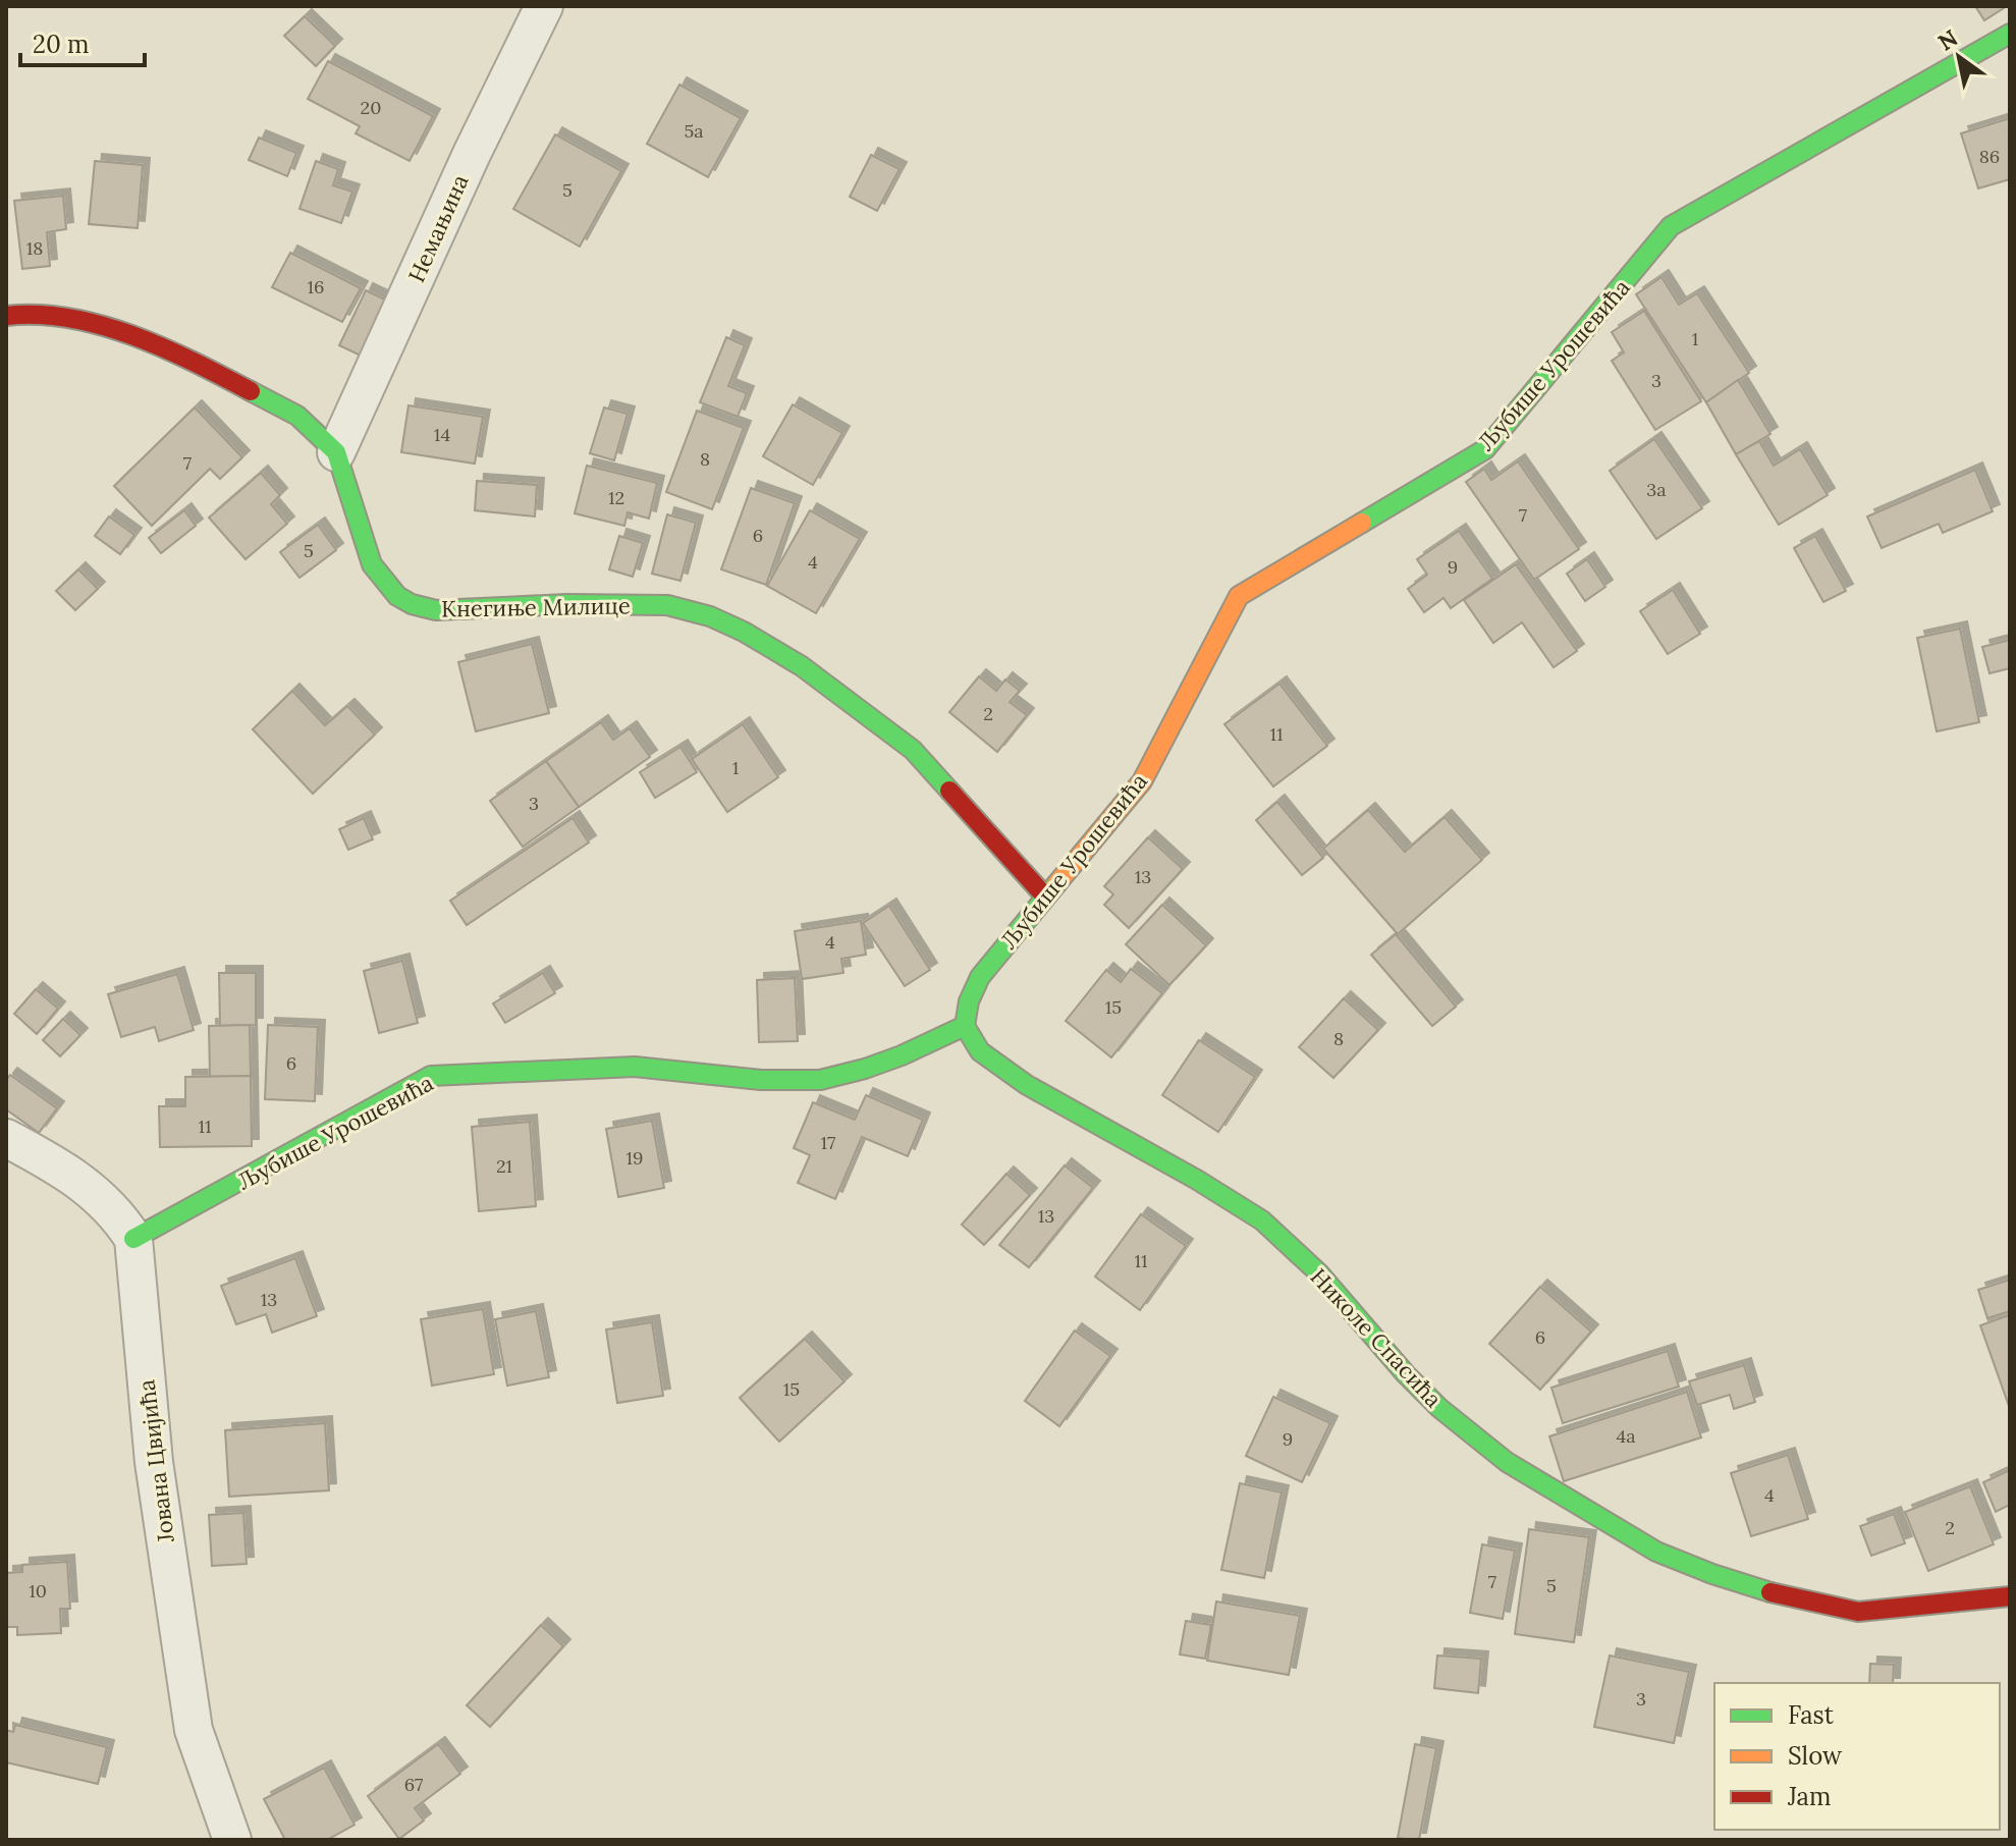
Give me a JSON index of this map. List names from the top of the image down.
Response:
{
  "streets": {
    "street": [
      "Немањина",
      "Љубише Урошевића",
      "Кнегиње Милице",
      "Николе Спасића",
      "Јована Цвијића"
    ]
  },
  "crossings": [
    ["Немањина", "Кнегиње Милице"],
    ["Љубише Урошевића", "Кнегиње Милице"],
    ["Љубише Урошевића", "Николе Спасића"],
    ["Љубише Урошевића", "Јована Цвијића"]
  ],
  "house_numbers": [
    "20",
    "5a",
    "86",
    "5",
    "18",
    "16",
    "1",
    "3",
    "14",
    "8",
    "7",
    "3a",
    "12",
    "7",
    "6",
    "5",
    "4",
    "9",
    "2",
    "11",
    "1",
    "3",
    "13",
    "4",
    "15",
    "8",
    "6",
    "11",
    "17",
    "19",
    "21",
    "13",
    "11",
    "13",
    "6",
    "15",
    "4a",
    "9",
    "4",
    "2",
    "7",
    "5",
    "10",
    "3",
    "67"
  ],
  "legend": ["Fast", "Slow", "Jam"],
  "scale_bar": "20 m",
  "north": "top left"
}
